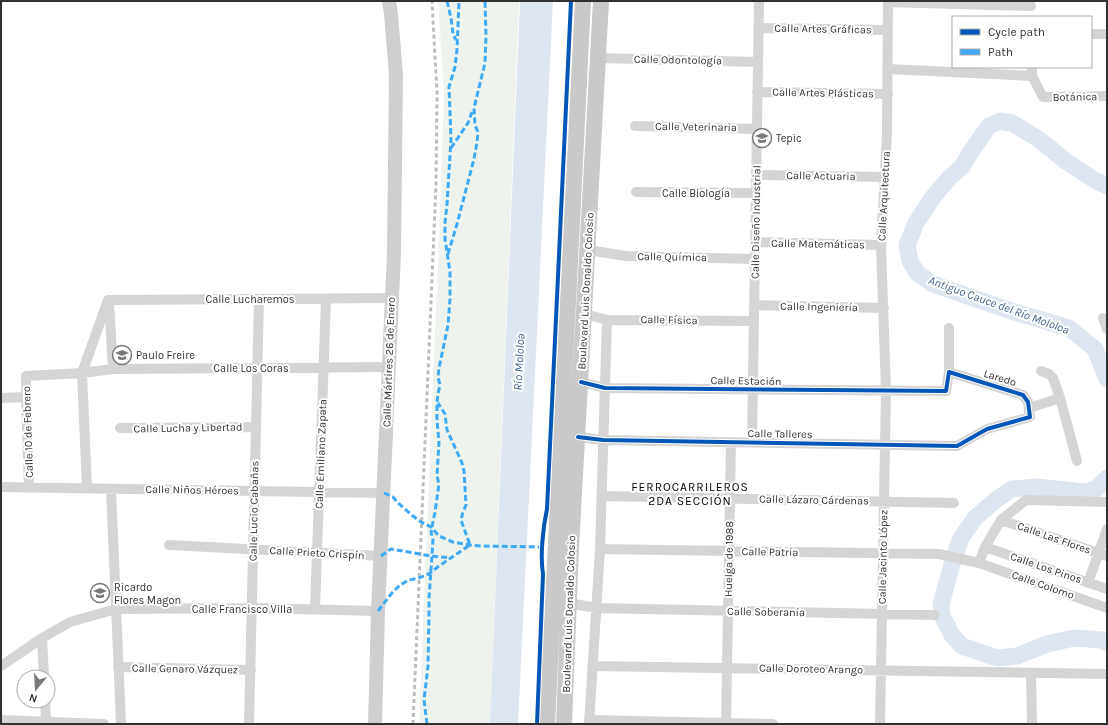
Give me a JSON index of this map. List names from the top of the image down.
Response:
{
  "streets": {
    "main road": ["Boulevard Luis Donaldo Colosio"],
    "street": [
      "Calle Artes Gráficas",
      "Calle Odontología",
      "Calle Artes Plásticas",
      "Botánica",
      "Calle Veterinaria",
      "Calle Actuaria",
      "Calle Biología",
      "Calle Arquitectura",
      "Calle Diseño Industrial",
      "Calle Matemáticas",
      "Calle Química",
      "Calle Lucharemos",
      "Calle Ingeniería",
      "Calle Física",
      "Calle Mártires 26 de Enero",
      "Calle Los Coras",
      "Laredo",
      "Calle Estación",
      "Calle Lucha y Libertad",
      "Calle 10 de Febrero",
      "Calle Talleres",
      "Calle Emiliano Zapata",
      "Calle Niños Héroes",
      "Calle Lázaro Cárdenas",
      "Calle Lucio Cabañas",
      "Calle Las Flores",
      "Calle Patria",
      "Calle Prieto Crispín",
      "Calle Jacinto López",
      "Huelga de 1988",
      "Calle Los Pinos",
      "Calle Colomo",
      "Calle Francisco Villa",
      "Calle Soberanía",
      "Calle Genaro Vázquez",
      "Calle Doroteo Arango"
    ]
  },
  "crossings": [
    ["Calle Artes Gráficas", "Calle Arquitectura"],
    ["Calle Artes Gráficas", "Calle Diseño Industrial"],
    ["Calle Odontología", "Calle Diseño Industrial"],
    ["Calle Odontología", "Boulevard Luis Donaldo Colosio"],
    ["Calle Artes Plásticas", "Calle Arquitectura"],
    ["Calle Artes Plásticas", "Calle Diseño Industrial"],
    ["Calle Veterinaria", "Calle Diseño Industrial"],
    ["Calle Actuaria", "Calle Arquitectura"],
    ["Calle Actuaria", "Calle Diseño Industrial"],
    ["Calle Biología", "Calle Diseño Industrial"],
    ["Calle Arquitectura", "Calle Matemáticas"],
    ["Calle Arquitectura", "Calle Ingeniería"],
    ["Calle Arquitectura", "Calle Estación"],
    ["Calle Arquitectura", "Calle Jacinto López"],
    ["Calle Diseño Industrial", "Calle Matemáticas"],
    ["Calle Diseño Industrial", "Calle Química"],
    ["Calle Diseño Industrial", "Calle Ingeniería"],
    ["Calle Diseño Industrial", "Calle Física"],
    ["Calle Diseño Industrial", "Calle Estación"],
    ["Calle Diseño Industrial", "Calle Talleres"],
    ["Calle Química", "Boulevard Luis Donaldo Colosio"],
    ["Boulevard Luis Donaldo Colosio", "Calle Física"],
    ["Boulevard Luis Donaldo Colosio", "Calle Estación"],
    ["Boulevard Luis Donaldo Colosio", "Calle Talleres"],
    ["Boulevard Luis Donaldo Colosio", "Calle Lázaro Cárdenas"],
    ["Boulevard Luis Donaldo Colosio", "Calle Patria"],
    ["Boulevard Luis Donaldo Colosio", "Calle Soberanía"],
    ["Boulevard Luis Donaldo Colosio", "Calle Doroteo Arango"],
    ["Calle Lucharemos", "Calle Mártires 26 de Enero"],
    ["Calle Lucharemos", "Calle Emiliano Zapata"],
    ["Calle Lucharemos", "Calle Lucio Cabañas"],
    ["Calle Mártires 26 de Enero", "Calle Los Coras"],
    ["Calle Mártires 26 de Enero", "Calle Niños Héroes"],
    ["Calle Mártires 26 de Enero", "Calle Prieto Crispín"],
    ["Calle Mártires 26 de Enero", "Calle Francisco Villa"],
    ["Calle Los Coras", "Calle Emiliano Zapata"],
    ["Calle Los Coras", "Calle Lucio Cabañas"],
    ["Laredo", "Calle Talleres"],
    ["Calle Estación", "Calle Jacinto López"],
    ["Calle Lucha y Libertad", "Calle Lucio Cabañas"],
    ["Calle 10 de Febrero", "Calle Niños Héroes"],
    ["Calle Talleres", "Calle Jacinto López"],
    ["Calle Talleres", "Huelga de 1988"],
    ["Calle Emiliano Zapata", "Calle Niños Héroes"],
    ["Calle Emiliano Zapata", "Calle Prieto Crispín"],
    ["Calle Emiliano Zapata", "Calle Francisco Villa"],
    ["Calle Niños Héroes", "Calle Lucio Cabañas"],
    ["Calle Lázaro Cárdenas", "Calle Jacinto López"],
    ["Calle Lázaro Cárdenas", "Huelga de 1988"],
    ["Calle Lucio Cabañas", "Calle Prieto Crispín"],
    ["Calle Lucio Cabañas", "Calle Francisco Villa"],
    ["Calle Lucio Cabañas", "Calle Genaro Vázquez"],
    ["Calle Patria", "Calle Jacinto López"],
    ["Calle Patria", "Huelga de 1988"],
    ["Calle Patria", "Calle Colomo"],
    ["Calle Jacinto López", "Calle Soberanía"],
    ["Calle Jacinto López", "Calle Doroteo Arango"],
    ["Huelga de 1988", "Calle Soberanía"],
    ["Huelga de 1988", "Calle Doroteo Arango"]
  ],
  "districts": ["FERROCARRILEROS 2DA SECCIÓN"],
  "water": ["Antiguo Cauce del Río Mololoa", "Río Mololoa"],
  "places": {
    "school or university": ["Tepic", "Paulo Freire", "Ricardo Flores Magon"]
  },
  "legend": ["Cycle path", "Path"],
  "north": "bottom"
}
